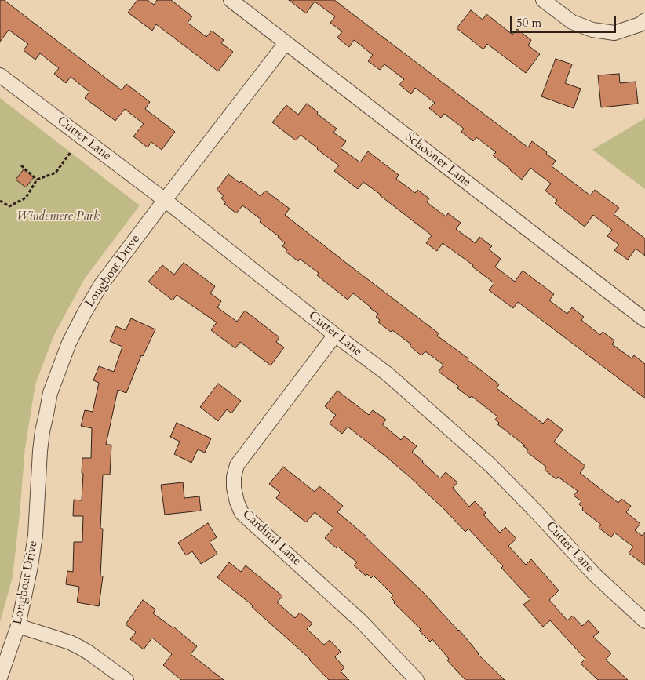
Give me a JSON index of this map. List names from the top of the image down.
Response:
{
  "streets": {
    "street": [
      "Cutter Lane",
      "Schooner Lane",
      "Longboat Drive",
      "Cardinal Lane"
    ]
  },
  "crossings": [
    ["Cutter Lane", "Longboat Drive"],
    ["Cutter Lane", "Cardinal Lane"],
    ["Schooner Lane", "Longboat Drive"]
  ],
  "parks": ["Windemere Park"],
  "scale_bar": "50 m"
}
